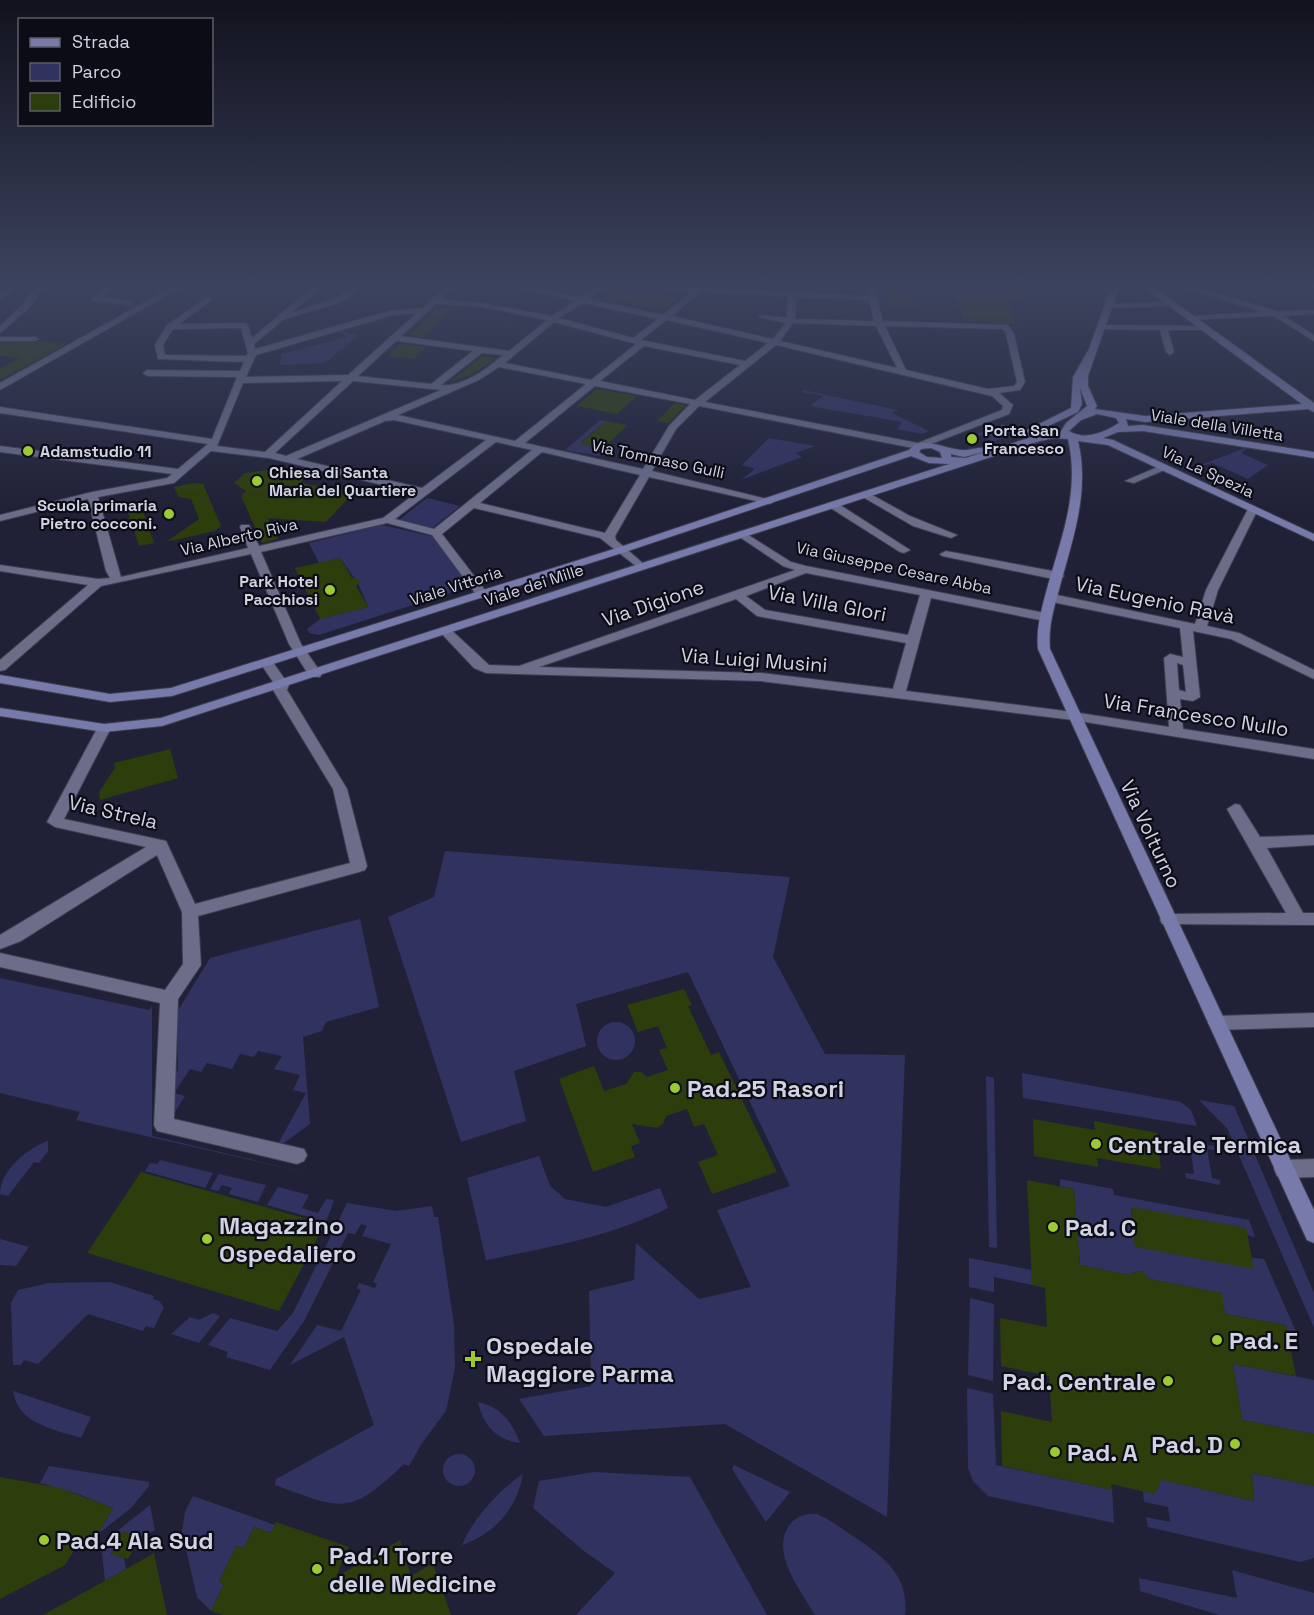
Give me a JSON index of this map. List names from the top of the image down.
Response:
{
  "streets": {
    "main road": [
      "Viale della Villetta",
      "Via La Spezia",
      "Viale dei Mille",
      "Viale Vittoria",
      "Via Volturno"
    ],
    "street": [
      "Via Tommaso Gulli",
      "Via Alberto Riva",
      "Via Giuseppe Cesare Abba",
      "Via Eugenio Ravà",
      "Via Digione",
      "Via Villa Glori",
      "Via Luigi Musini",
      "Via Francesco Nullo",
      "Via Strela"
    ]
  },
  "crossings": [
    ["Viale della Villetta", "Via La Spezia"],
    ["Via Tommaso Gulli", "Viale Vittoria"],
    ["Via La Spezia", "Viale dei Mille"],
    ["Via La Spezia", "Via Volturno"],
    ["Via Giuseppe Cesare Abba", "Viale dei Mille"],
    ["Via Giuseppe Cesare Abba", "Via Digione"],
    ["Via Giuseppe Cesare Abba", "Via Volturno"],
    ["Viale dei Mille", "Via Luigi Musini"],
    ["Viale dei Mille", "Via Strela"],
    ["Via Eugenio Ravà", "Via Volturno"],
    ["Via Digione", "Via Villa Glori"],
    ["Via Digione", "Via Luigi Musini"],
    ["Via Luigi Musini", "Via Francesco Nullo"],
    ["Via Luigi Musini", "Via Volturno"],
    ["Via Francesco Nullo", "Via Volturno"]
  ],
  "places": {
    "other": [
      "Porta San Francesco",
      "Adamstudio 11",
      "Chiesa di Santa Maria del Quartiere",
      "Scuola primaria Pietro cocconi.",
      "Park Hotel Pacchiosi",
      "Pad.25 Rasori",
      "Centrale Termica",
      "Pad. C",
      "Magazzino Ospedaliero",
      "Pad. E",
      "Pad. Centrale",
      "Pad. D",
      "Pad. A",
      "Pad.4 Ala Sud",
      "Pad.1 Torre delle Medicine"
    ],
    "health": ["Ospedale Maggiore Parma"]
  },
  "legend": ["Strada", "Parco", "Edificio"]
}
